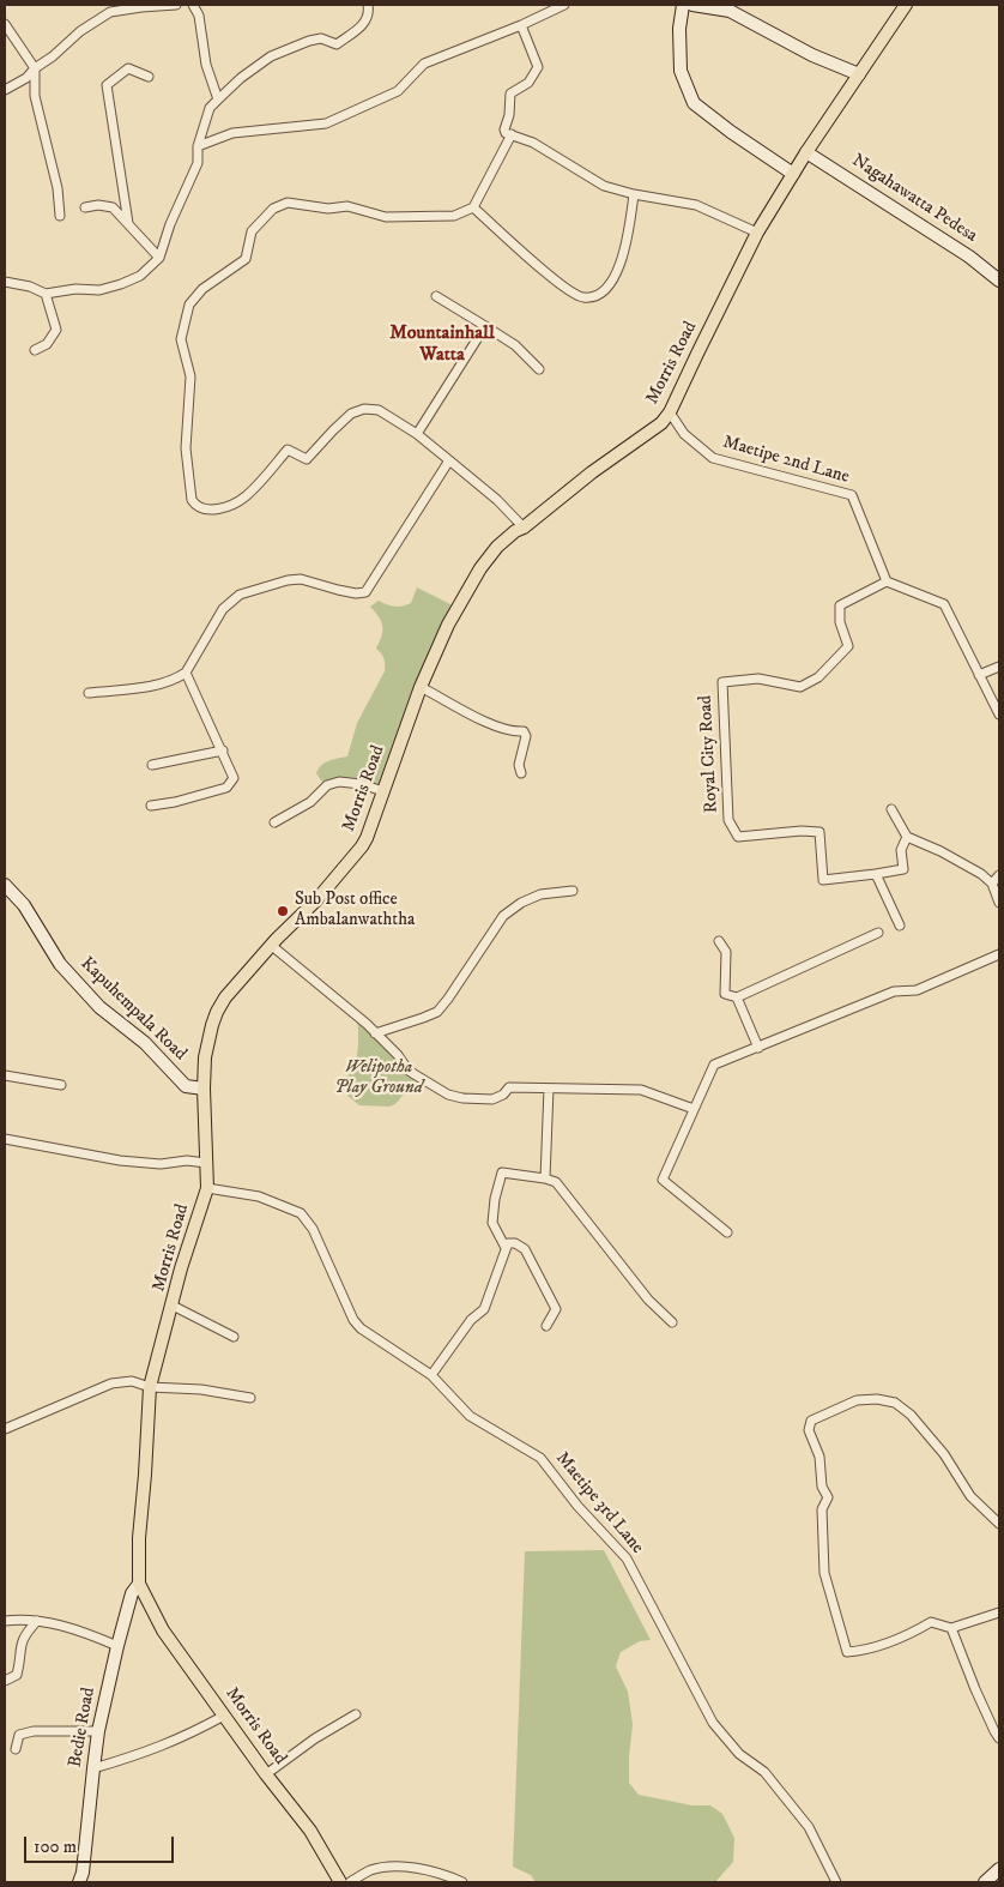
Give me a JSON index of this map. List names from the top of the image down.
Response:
{
  "streets": {
    "main road": ["Morris Road"],
    "street": [
      "Nagahawatta Pedesa",
      "Maetipe 2nd Lane",
      "Royal City Road",
      "Kapuhempala Road",
      "Maetipe 3rd Lane",
      "Bedie Road"
    ]
  },
  "crossings": [
    ["Nagahawatta Pedesa", "Morris Road"],
    ["Morris Road", "Maetipe 2nd Lane"],
    ["Morris Road", "Kapuhempala Road"],
    ["Morris Road", "Maetipe 3rd Lane"],
    ["Morris Road", "Bedie Road"],
    ["Maetipe 2nd Lane", "Royal City Road"]
  ],
  "districts": ["Mountainhall Watta"],
  "parks": ["Welipotha Play Ground"],
  "places": ["Sub Post office Ambalanwaththa"],
  "scale_bar": "100 m"
}
